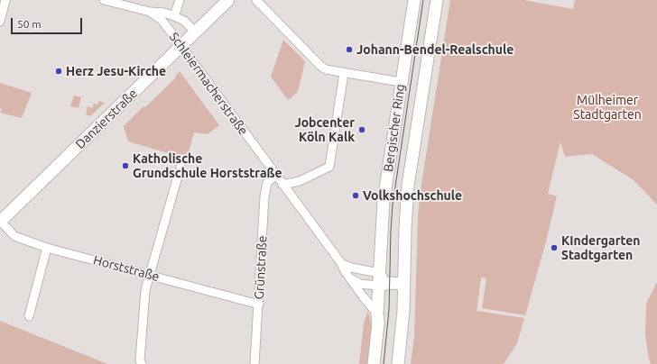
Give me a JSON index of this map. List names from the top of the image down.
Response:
{
  "streets": {
    "main road": ["Danzierstraße", "Bergischer Ring"],
    "street": ["Schleiermacherstraße", "Grünstraße", "Horststraße"]
  },
  "crossings": [
    ["Schleiermacherstraße", "Danzierstraße"],
    ["Schleiermacherstraße", "Bergischer Ring"],
    ["Schleiermacherstraße", "Grünstraße"],
    ["Danzierstraße", "Horststraße"],
    ["Grünstraße", "Horststraße"]
  ],
  "parks": ["Mülheimer Stadtgarten"],
  "places": [
    "Johann-Bendel-Realschule",
    "Herz Jesu-Kirche",
    "Jobcenter Köln Kalk",
    "Katholische Grundschule Horststraße",
    "Volkshochschule",
    "KIndergarten Stadtgarten"
  ],
  "scale_bar": "50 m"
}
